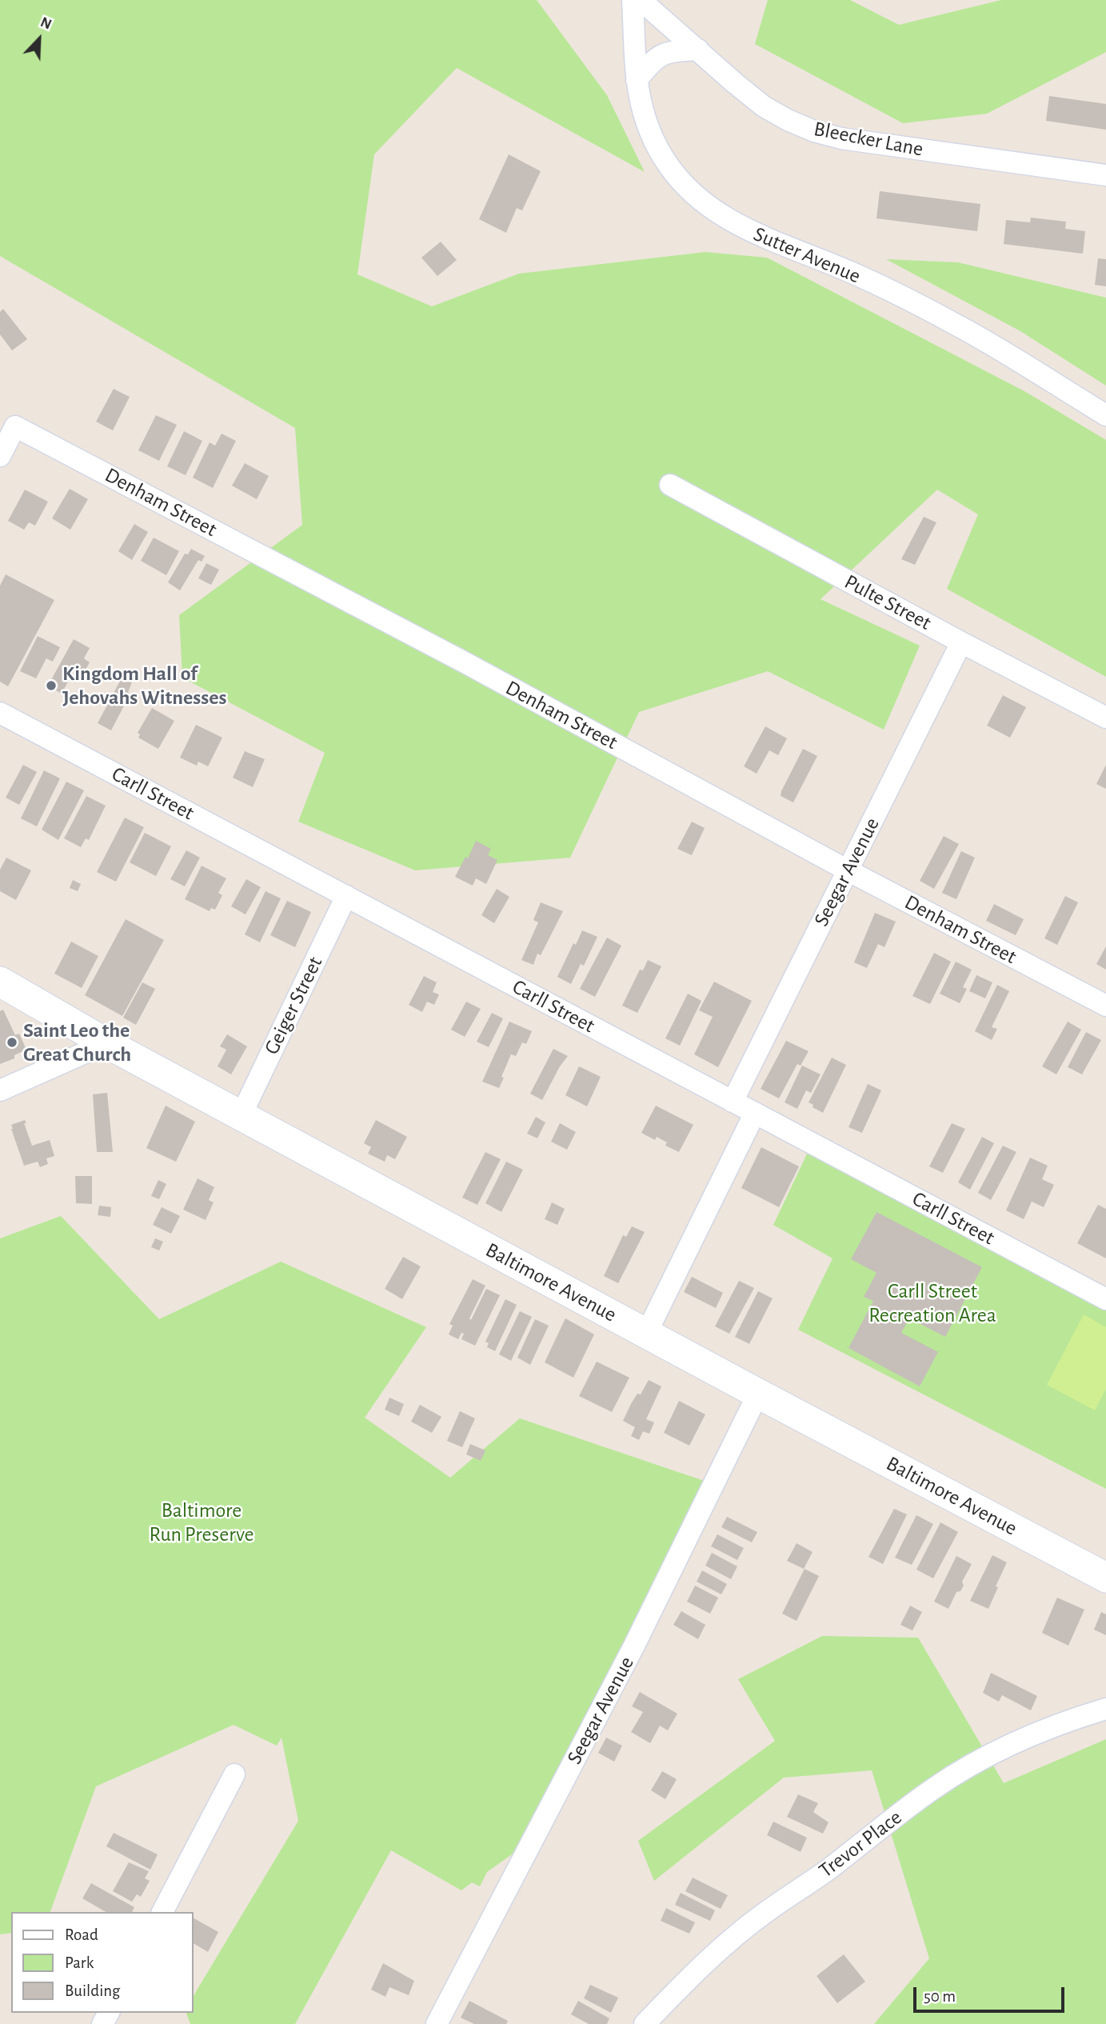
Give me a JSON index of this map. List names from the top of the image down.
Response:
{
  "streets": {
    "street": [
      "Bleecker Lane",
      "Sutter Avenue",
      "Denham Street",
      "Pulte Street",
      "Carll Street",
      "Seegar Avenue",
      "Geiger Street",
      "Baltimore Avenue",
      "Trevor Place"
    ]
  },
  "crossings": [
    ["Denham Street", "Seegar Avenue"],
    ["Pulte Street", "Seegar Avenue"],
    ["Carll Street", "Seegar Avenue"],
    ["Carll Street", "Geiger Street"],
    ["Seegar Avenue", "Baltimore Avenue"],
    ["Geiger Street", "Baltimore Avenue"]
  ],
  "parks": ["Carll Street Recreation Area", "Baltimore Run Preserve"],
  "places": ["Kingdom Hall of Jehovahs Witnesses", "Saint Leo the Great Church"],
  "legend": ["Road", "Park", "Building"],
  "scale_bar": "50 m",
  "north": "top right"
}
